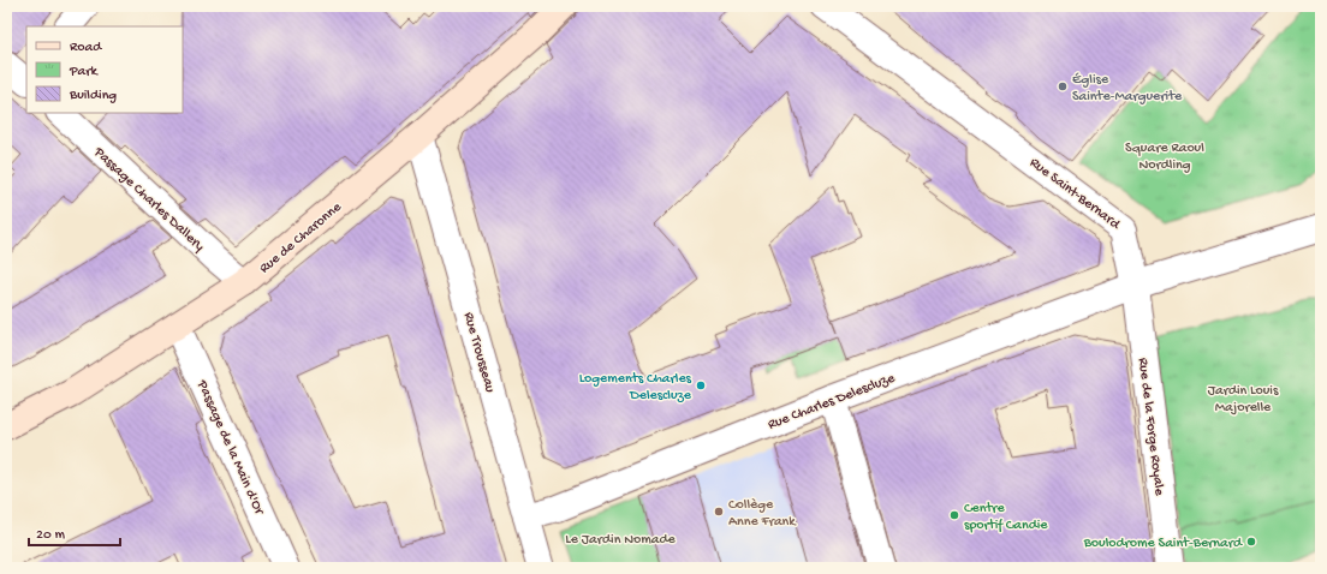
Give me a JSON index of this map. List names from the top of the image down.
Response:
{
  "streets": {
    "street": [
      "Rue Saint-Bernard",
      "Passage Charles Dallery",
      "Rue de Charonne",
      "Rue Trousseau",
      "Rue Charles Delescluze",
      "Rue de la Forge Royale",
      "Passage de la Main d'Or"
    ]
  },
  "crossings": [
    ["Rue Saint-Bernard", "Rue Charles Delescluze"],
    ["Rue Saint-Bernard", "Rue de la Forge Royale"],
    ["Passage Charles Dallery", "Rue de Charonne"],
    ["Rue de Charonne", "Rue Trousseau"],
    ["Rue de Charonne", "Passage de la Main d'Or"],
    ["Rue Trousseau", "Rue Charles Delescluze"],
    ["Rue Charles Delescluze", "Rue de la Forge Royale"]
  ],
  "parks": ["Square Raoul Nordling", "Jardin Louis Majorelle", "Le Jardin Nomade"],
  "places": [
    "Église Sainte-Marguerite",
    "Logements Charles Delescluze",
    "Collège Anne Frank",
    "Centre sportif Candie",
    "Boulodrome Saint-Bernard"
  ],
  "legend": ["Road", "Park", "Building"],
  "scale_bar": "20 m"
}
